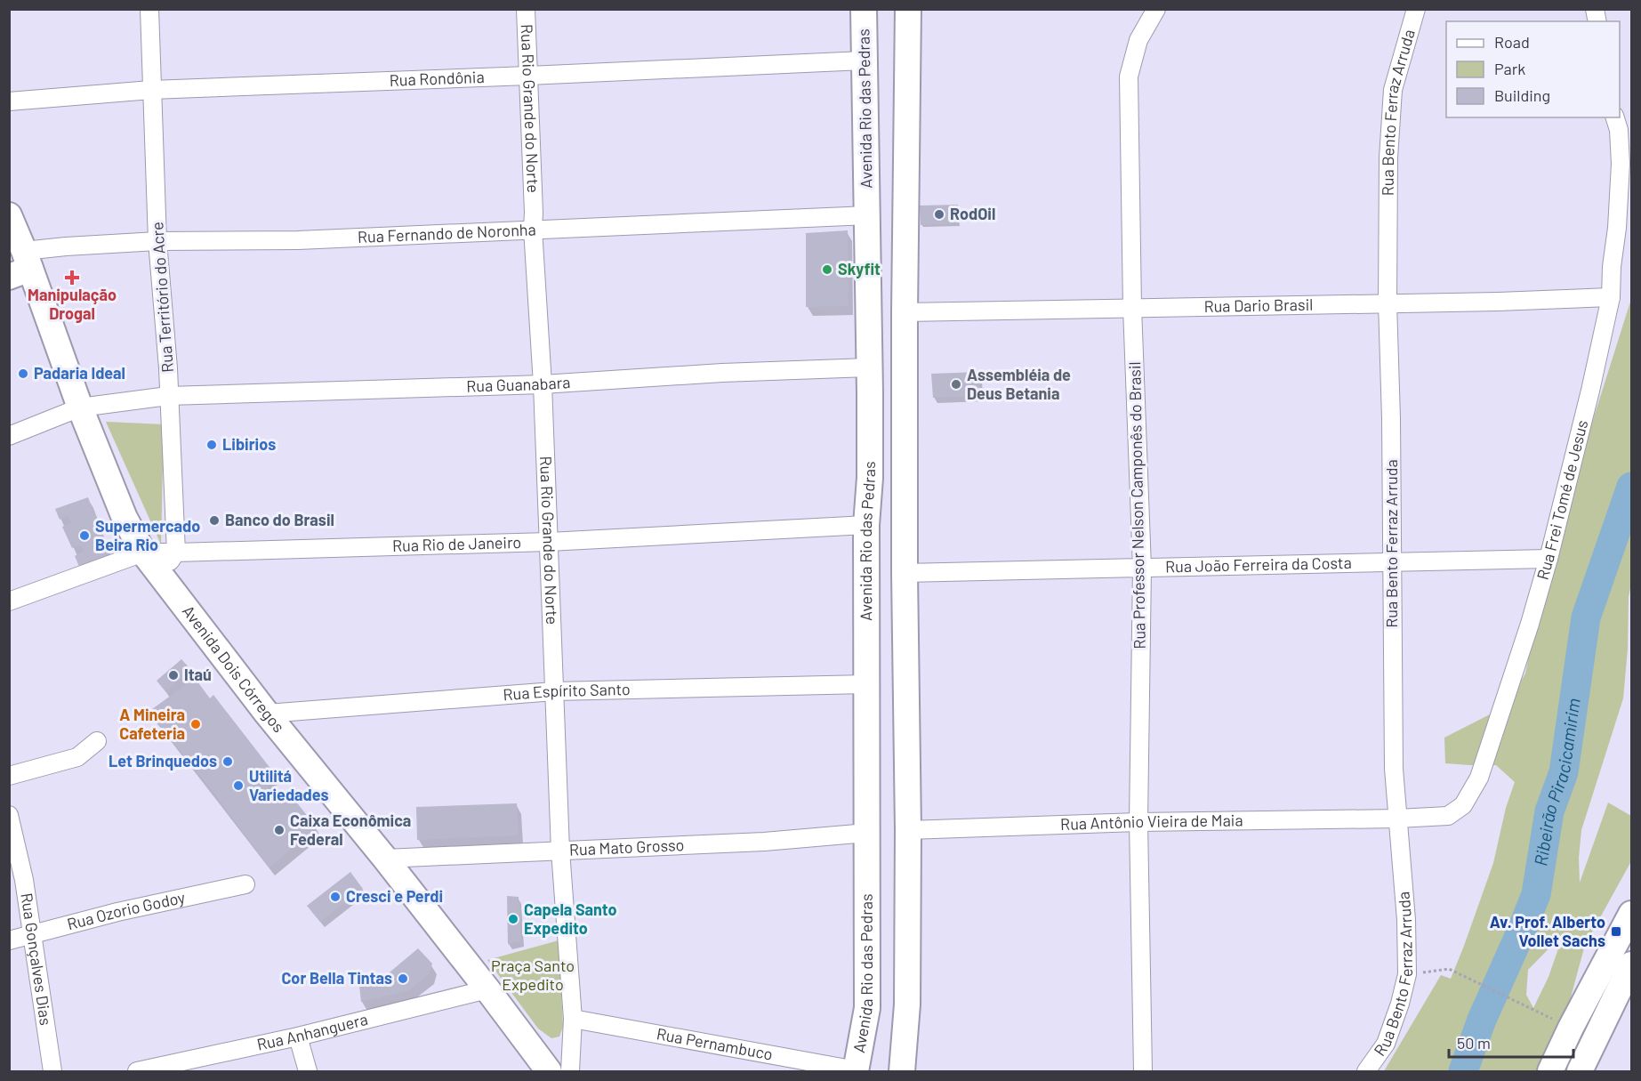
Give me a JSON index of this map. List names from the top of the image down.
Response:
{
  "streets": {
    "main road": ["Avenida Rio das Pedras", "Avenida Dois Córregos"],
    "street": [
      "Rua Rondônia",
      "Rua Rio Grande do Norte",
      "Rua Bento Ferraz Arruda",
      "Rua Fernando de Noronha",
      "Rua Território do Acre",
      "Rua Dario Brasil",
      "Rua Guanabara",
      "Rua Frei Tomé de Jesus",
      "Rua Professor Nelson Camponês do Brasil",
      "Rua Rio de Janeiro",
      "Rua João Ferreira da Costa",
      "Rua Espírito Santo",
      "Rua Antônio Vieira de Maia",
      "Rua Mato Grosso",
      "Rua Ozorio Godoy",
      "Rua Gonçalves Dias",
      "Rua Anhanguera",
      "Rua Pernambuco"
    ]
  },
  "crossings": [
    ["Rua Rondônia", "Rua Rio Grande do Norte"],
    ["Rua Rondônia", "Avenida Rio das Pedras"],
    ["Rua Rondônia", "Rua Território do Acre"],
    ["Rua Rio Grande do Norte", "Rua Fernando de Noronha"],
    ["Rua Rio Grande do Norte", "Rua Guanabara"],
    ["Rua Rio Grande do Norte", "Rua Rio de Janeiro"],
    ["Rua Rio Grande do Norte", "Rua Espírito Santo"],
    ["Rua Rio Grande do Norte", "Rua Mato Grosso"],
    ["Rua Rio Grande do Norte", "Rua Pernambuco"],
    ["Avenida Rio das Pedras", "Rua Fernando de Noronha"],
    ["Avenida Rio das Pedras", "Rua Guanabara"],
    ["Avenida Rio das Pedras", "Rua Rio de Janeiro"],
    ["Avenida Rio das Pedras", "Rua Espírito Santo"],
    ["Avenida Rio das Pedras", "Rua Mato Grosso"],
    ["Avenida Rio das Pedras", "Rua Pernambuco"],
    ["Rua Bento Ferraz Arruda", "Rua Dario Brasil"],
    ["Rua Bento Ferraz Arruda", "Rua Frei Tomé de Jesus"],
    ["Rua Bento Ferraz Arruda", "Rua João Ferreira da Costa"],
    ["Rua Bento Ferraz Arruda", "Rua Antônio Vieira de Maia"],
    ["Rua Fernando de Noronha", "Rua Território do Acre"],
    ["Rua Fernando de Noronha", "Avenida Dois Córregos"],
    ["Rua Território do Acre", "Rua Guanabara"],
    ["Rua Território do Acre", "Rua Rio de Janeiro"],
    ["Rua Dario Brasil", "Rua Frei Tomé de Jesus"],
    ["Rua Dario Brasil", "Rua Professor Nelson Camponês do Brasil"],
    ["Rua Guanabara", "Avenida Dois Córregos"],
    ["Rua Frei Tomé de Jesus", "Rua João Ferreira da Costa"],
    ["Rua Frei Tomé de Jesus", "Rua Antônio Vieira de Maia"],
    ["Rua Professor Nelson Camponês do Brasil", "Rua João Ferreira da Costa"],
    ["Rua Professor Nelson Camponês do Brasil", "Rua Antônio Vieira de Maia"],
    ["Avenida Dois Córregos", "Rua Espírito Santo"],
    ["Avenida Dois Córregos", "Rua Mato Grosso"],
    ["Avenida Dois Córregos", "Rua Anhanguera"],
    ["Rua Ozorio Godoy", "Rua Gonçalves Dias"]
  ],
  "water": ["Ribeirão Piracicamirim"],
  "parks": ["Praça Santo Expedito"],
  "places": {
    "other": [
      "RodOil",
      "Skyfit",
      "Padaria Ideal",
      "Assembléia de Deus Betania",
      "Libirios",
      "Banco do Brasil",
      "Supermercado Beira Rio",
      "Itaú",
      "A Mineira Cafeteria",
      "Let Brinquedos",
      "Utilitá Variedades",
      "Caixa Econômica Federal",
      "Cresci e Perdi",
      "Capela Santo Expedito",
      "Cor Bella Tintas"
    ],
    "health": ["Manipulação Drogal"],
    "transit": ["Av. Prof. Alberto Vollet Sachs"]
  },
  "legend": ["Road", "Park", "Building"],
  "scale_bar": "50 m"
}
